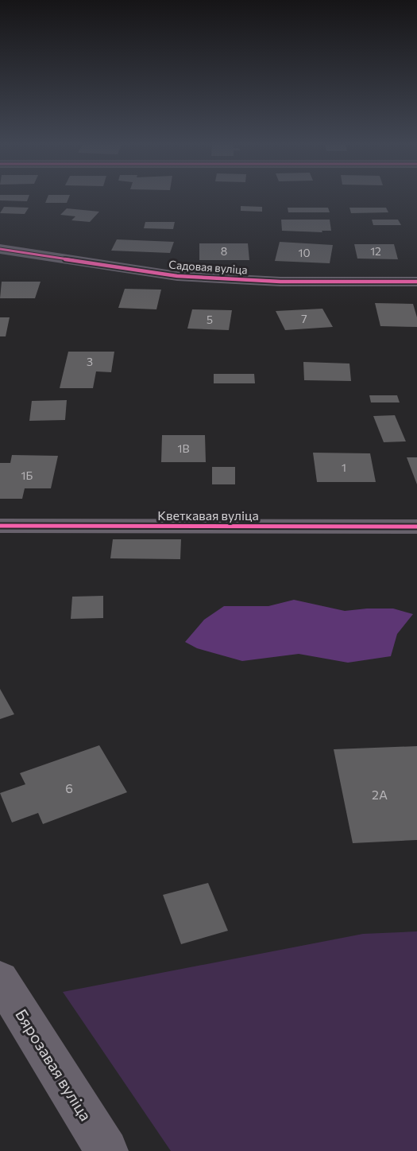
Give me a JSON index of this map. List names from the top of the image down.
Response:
{
  "streets": {
    "street": ["Садовая вуліца", "Кветкавая вуліца", "Бярозавая вуліца"]
  },
  "house_numbers": [
    "8",
    "12",
    "10",
    "7",
    "5",
    "3",
    "1В",
    "1",
    "1Б",
    "6",
    "2А"
  ]
}
